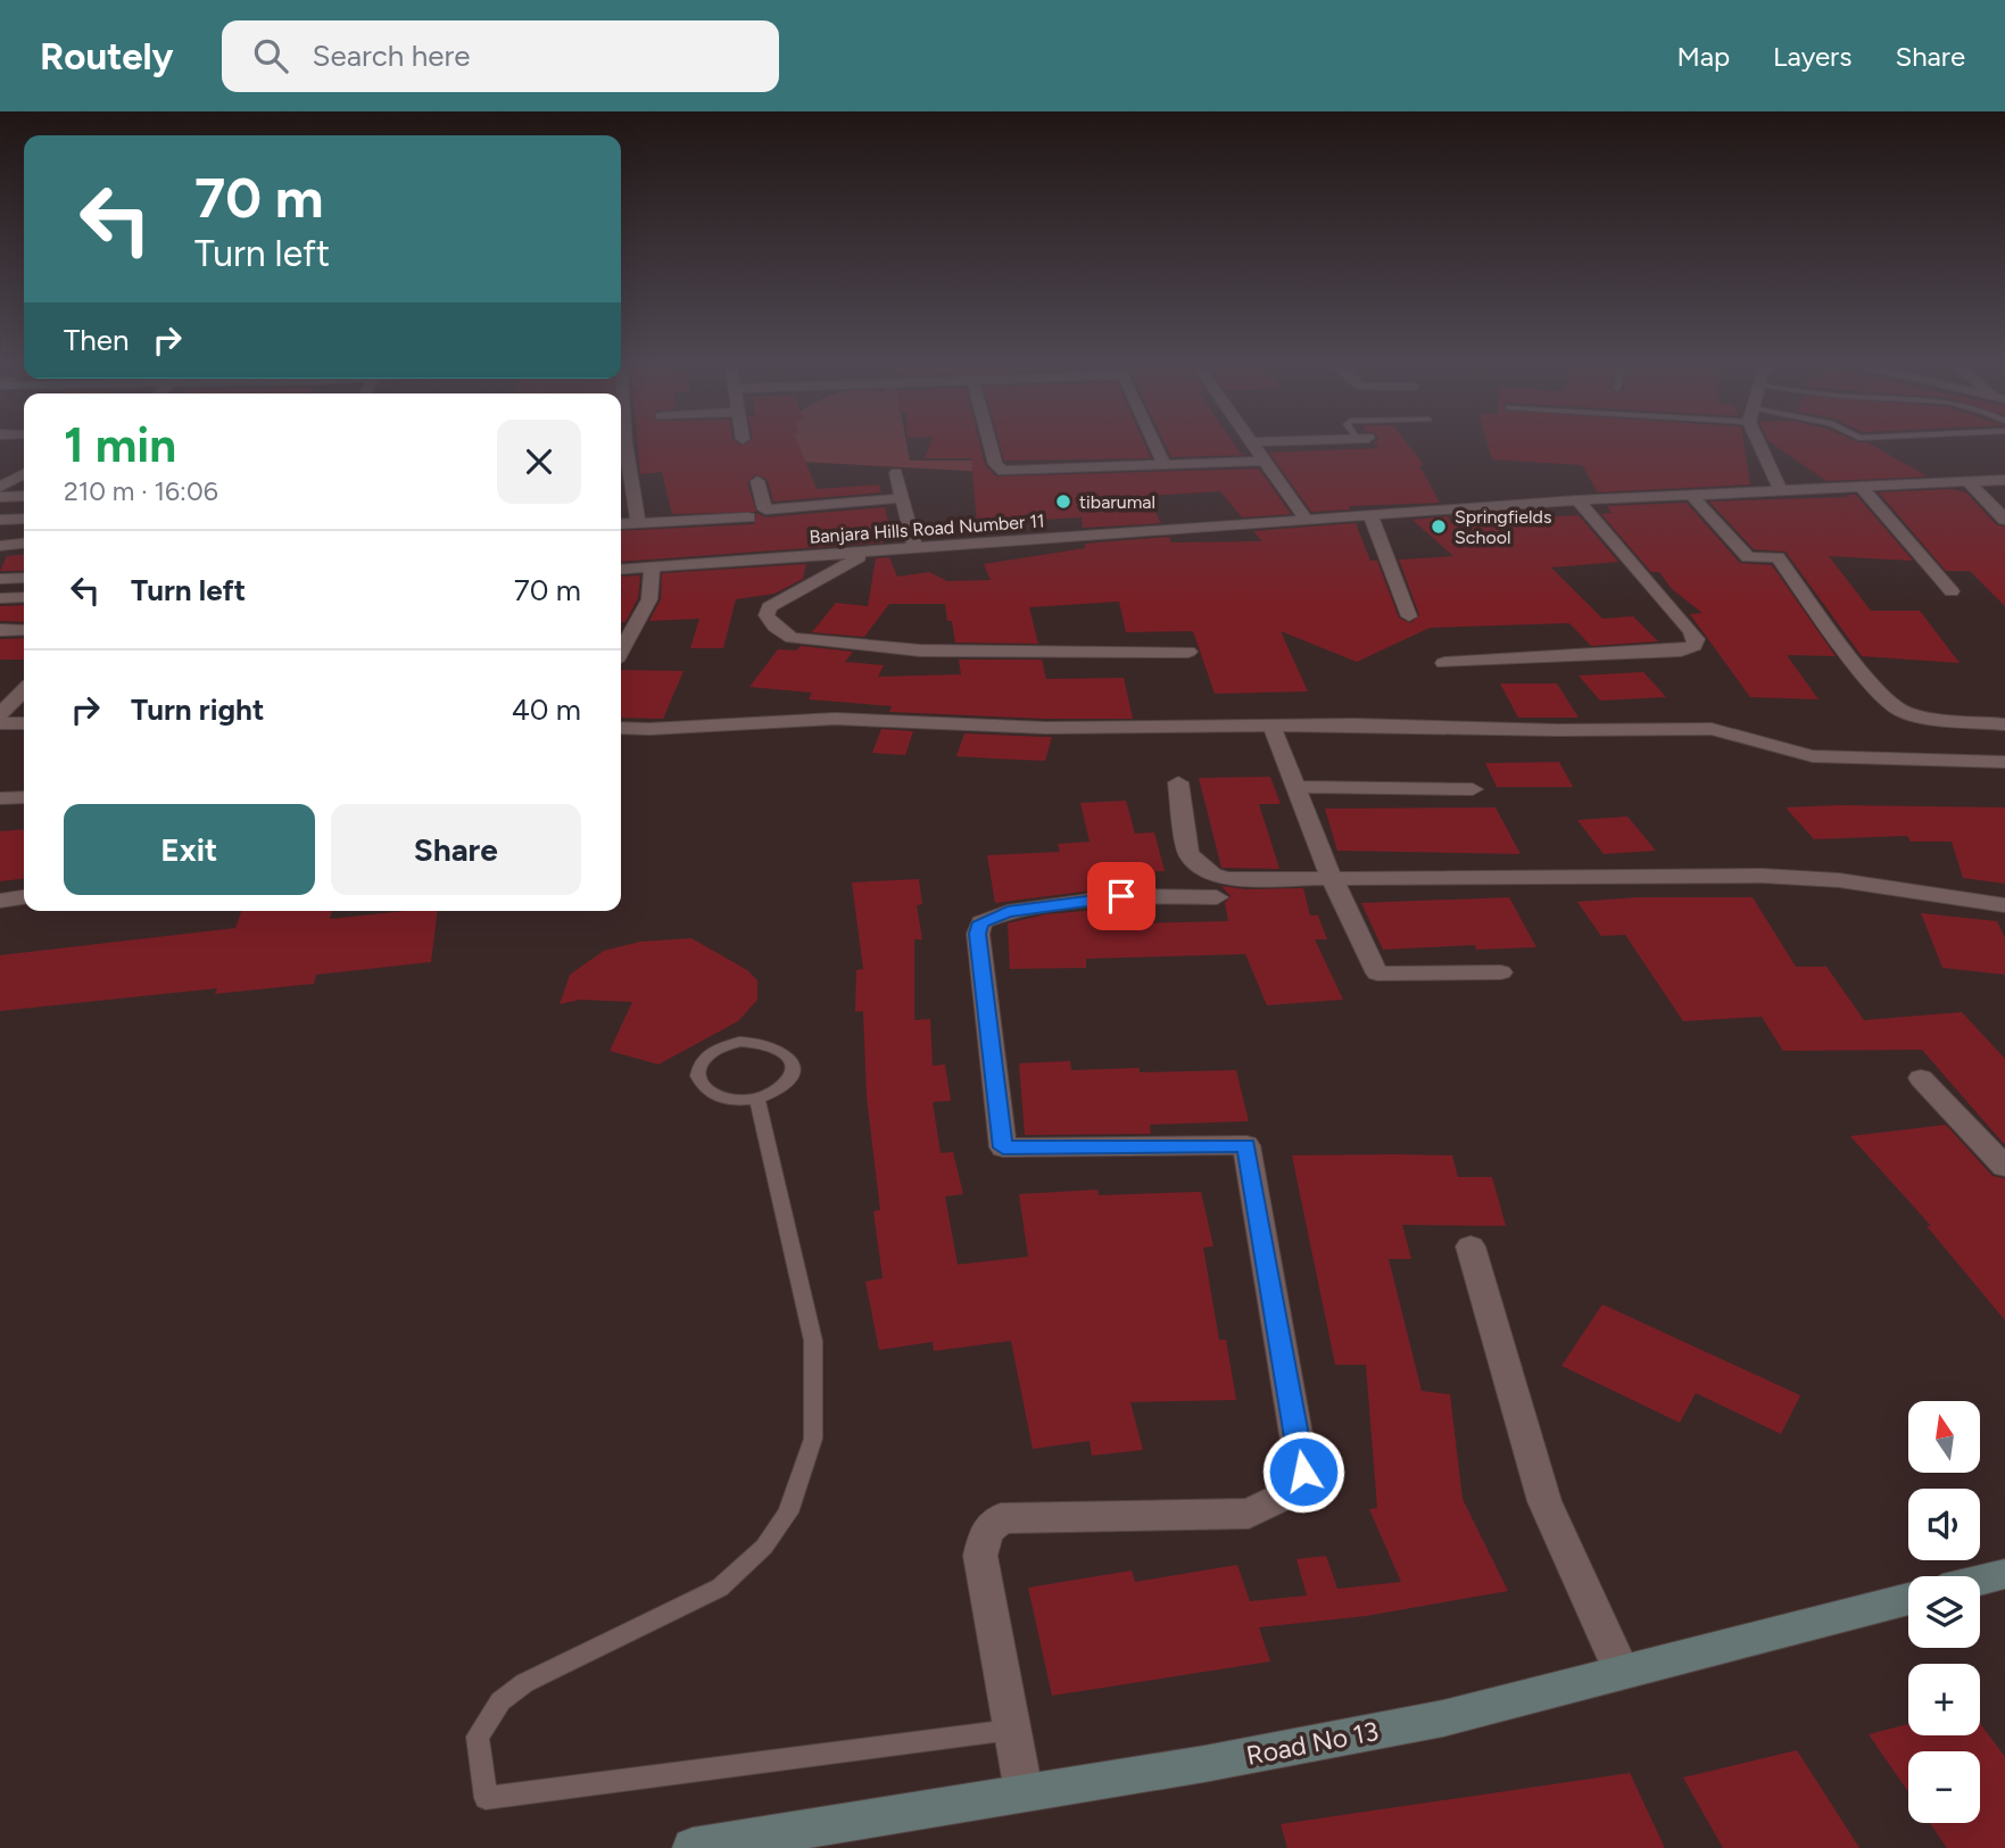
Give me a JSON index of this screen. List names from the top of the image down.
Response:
{
  "streets": {
    "main road": ["Road No 13"],
    "street": ["Banjara Hills Road Number 11"]
  },
  "places": ["tibarumal", "Springfields School"],
  "north": "top",
  "page": {
    "header": "Routely",
    "search": "Search here",
    "nav": ["Map", "Layers", "Share"],
    "turn": ["70 m", "Turn left"],
    "then": "Then",
    "heading": ["1 min", "210 m · 16:06"],
    "list": [
      {
        "name": "Turn left",
        "value": "70 m"
      },
      {
        "name": "Turn right",
        "value": "40 m"
      }
    ],
    "buttons": ["Exit", "Share"],
    "map_buttons": ["+", "−"]
  }
}
